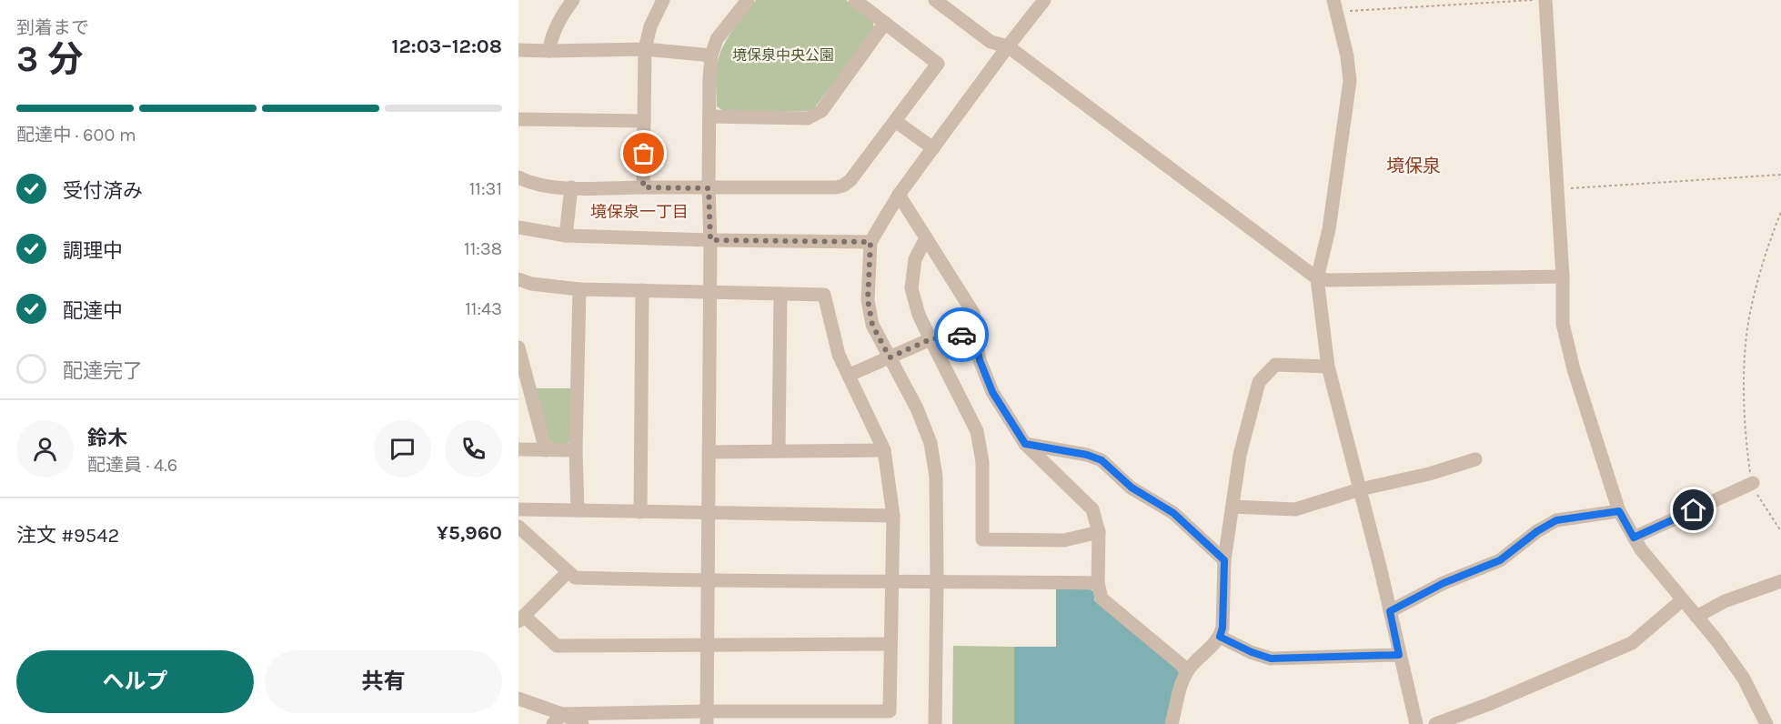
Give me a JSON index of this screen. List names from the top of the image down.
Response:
{
  "districts": ["境保泉", "境保泉一丁目"],
  "parks": ["境保泉中央公園"],
  "page": {
    "heading": ["3 分", "到着まで", "12:03–12:08"],
    "panel": [
      "鈴木",
      "配達員 · 4.6",
      "注文 #9542",
      "¥5,960"
    ],
    "bar": "配達中 · 600 m",
    "list": [
      ["受付済み", "11:31"],
      ["調理中", "11:38"],
      ["配達中", "11:43"],
      "配達完了"
    ],
    "buttons": ["ヘルプ", "共有"]
  }
}
